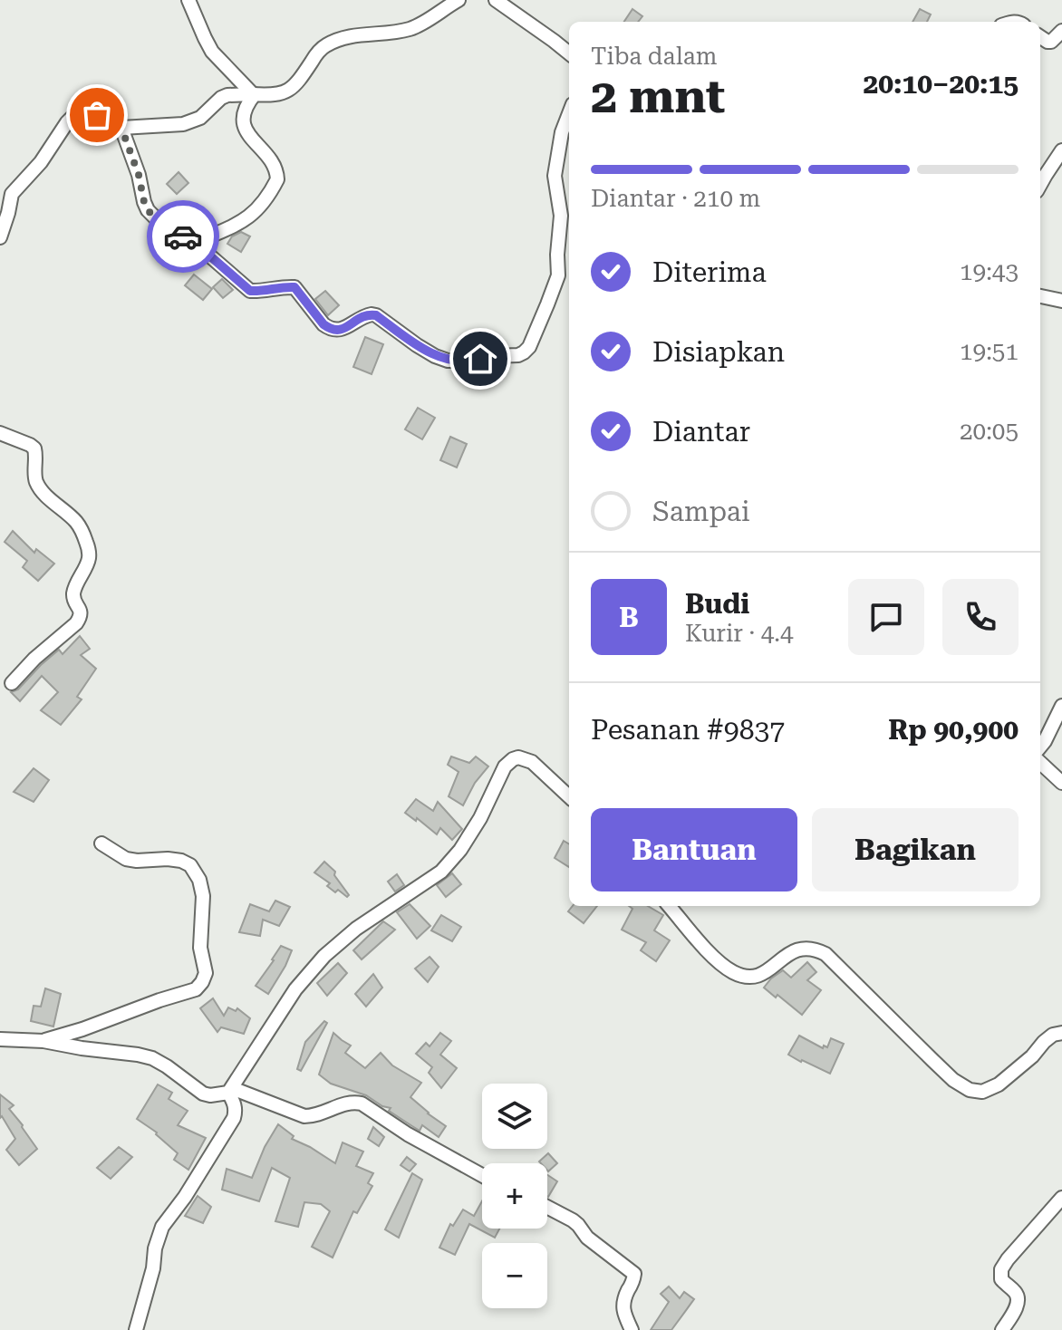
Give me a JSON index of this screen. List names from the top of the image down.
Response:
{
  "page": {
    "heading": ["2 mnt", "Tiba dalam", "20:10–20:15"],
    "panel": [
      "Budi",
      "Kurir · 4.4",
      "Pesanan #9837",
      "Rp 90,900"
    ],
    "bar": "Diantar · 210 m",
    "list": [
      ["Diterima", "19:43"],
      ["Disiapkan", "19:51"],
      ["Diantar", "20:05"],
      "Sampai"
    ],
    "round": "B",
    "buttons": ["Bantuan", "Bagikan"],
    "map_buttons": ["+", "−"]
  }
}
